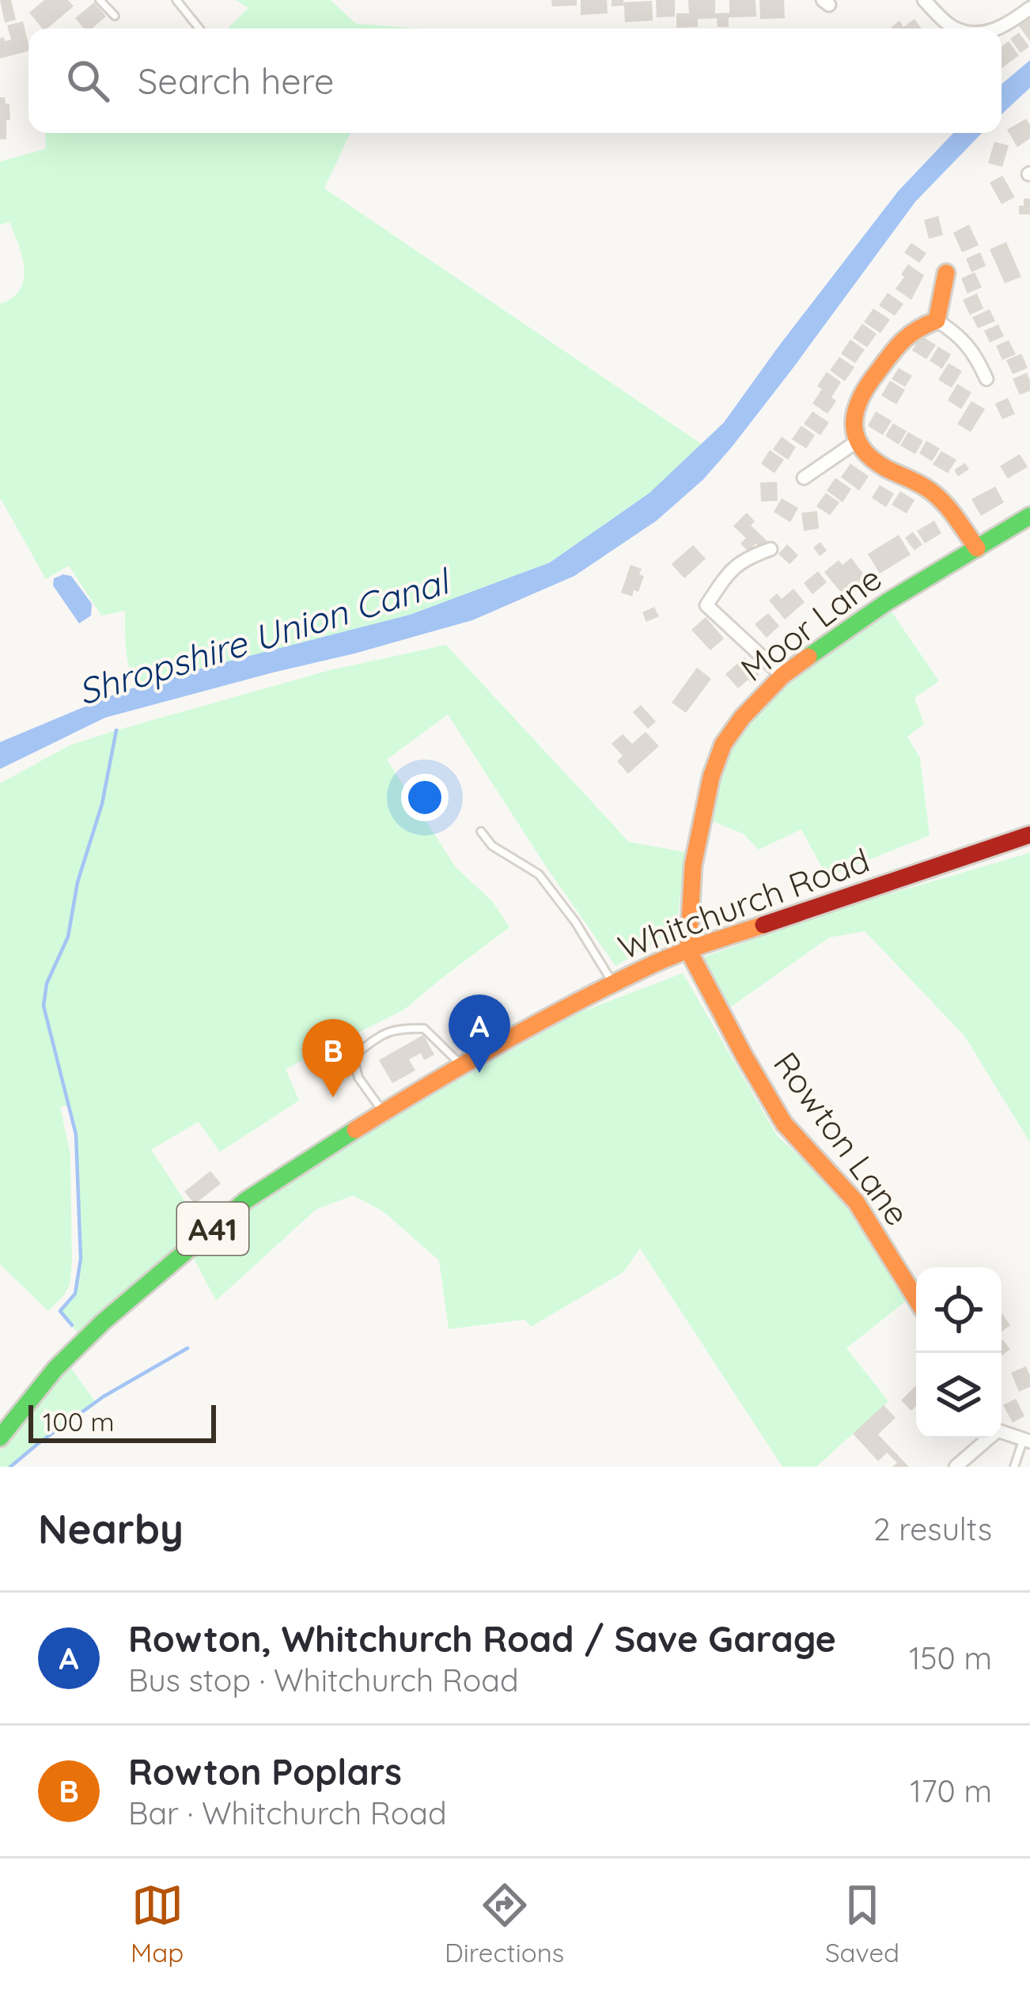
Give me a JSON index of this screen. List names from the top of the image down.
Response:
{
  "streets": {
    "main road": [
      "Moor Lane",
      "Whitchurch Road",
      "Rowton Lane",
      "A41"
    ]
  },
  "crossings": [
    ["Moor Lane", "Whitchurch Road"],
    ["Moor Lane", "Rowton Lane"],
    ["Whitchurch Road", "Rowton Lane"]
  ],
  "water": ["Shropshire Union Canal"],
  "scale_bar": "100 m",
  "page": {
    "search": "Search here",
    "pins": ["A", "B"],
    "scale": "100 m",
    "heading": ["Nearby", "2 results"],
    "list": [
      {
        "mark": "A",
        "name": "Rowton, Whitchurch Road / Save Garage",
        "note": "Bus stop · Whitchurch Road",
        "value": "150 m"
      },
      {
        "mark": "B",
        "name": "Rowton Poplars",
        "note": "Bar · Whitchurch Road",
        "value": "170 m"
      }
    ],
    "nav": ["Map", "Directions", "Saved"]
  }
}
